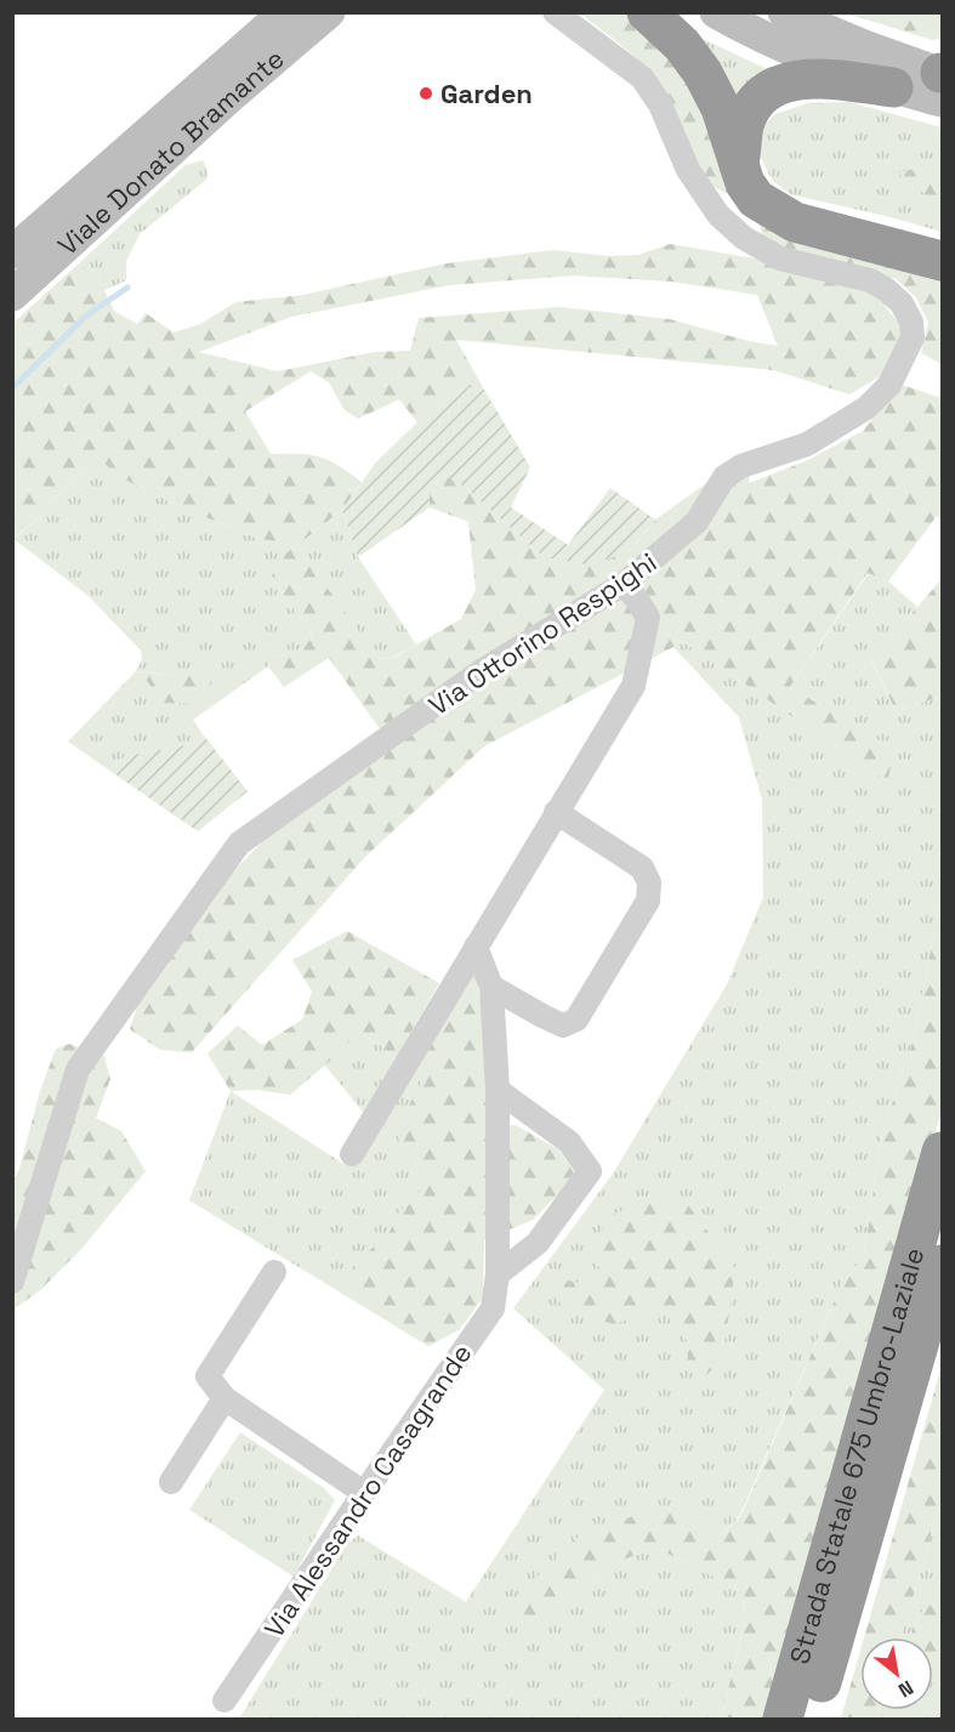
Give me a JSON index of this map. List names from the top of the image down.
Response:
{
  "streets": {
    "highway": ["Strada Statale 675 Umbro-Laziale"],
    "main road": ["Viale Donato Bramante"],
    "street": ["Via Ottorino Respighi", "Via Alessandro Casagrande"]
  },
  "places": ["Garden"],
  "north": "bottom right"
}
